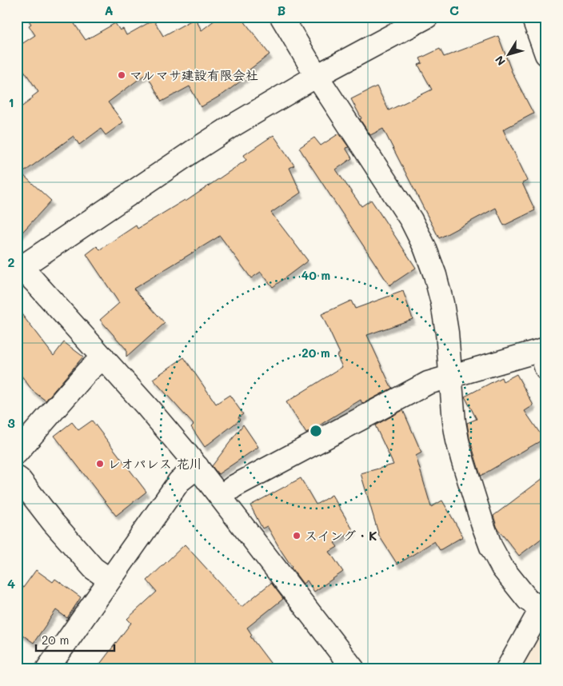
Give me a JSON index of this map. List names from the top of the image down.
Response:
{
  "places": ["マルマサ建設有限会社", "レオパレス 花川", "スイング・K"],
  "scale_bar": "20 m",
  "north": "bottom left",
  "grid": {
    "columns": ["A", "B", "C"],
    "rows": [
      "1",
      "2",
      "3",
      "4"
    ]
  },
  "rings": ["40 m", "20 m"]
}
